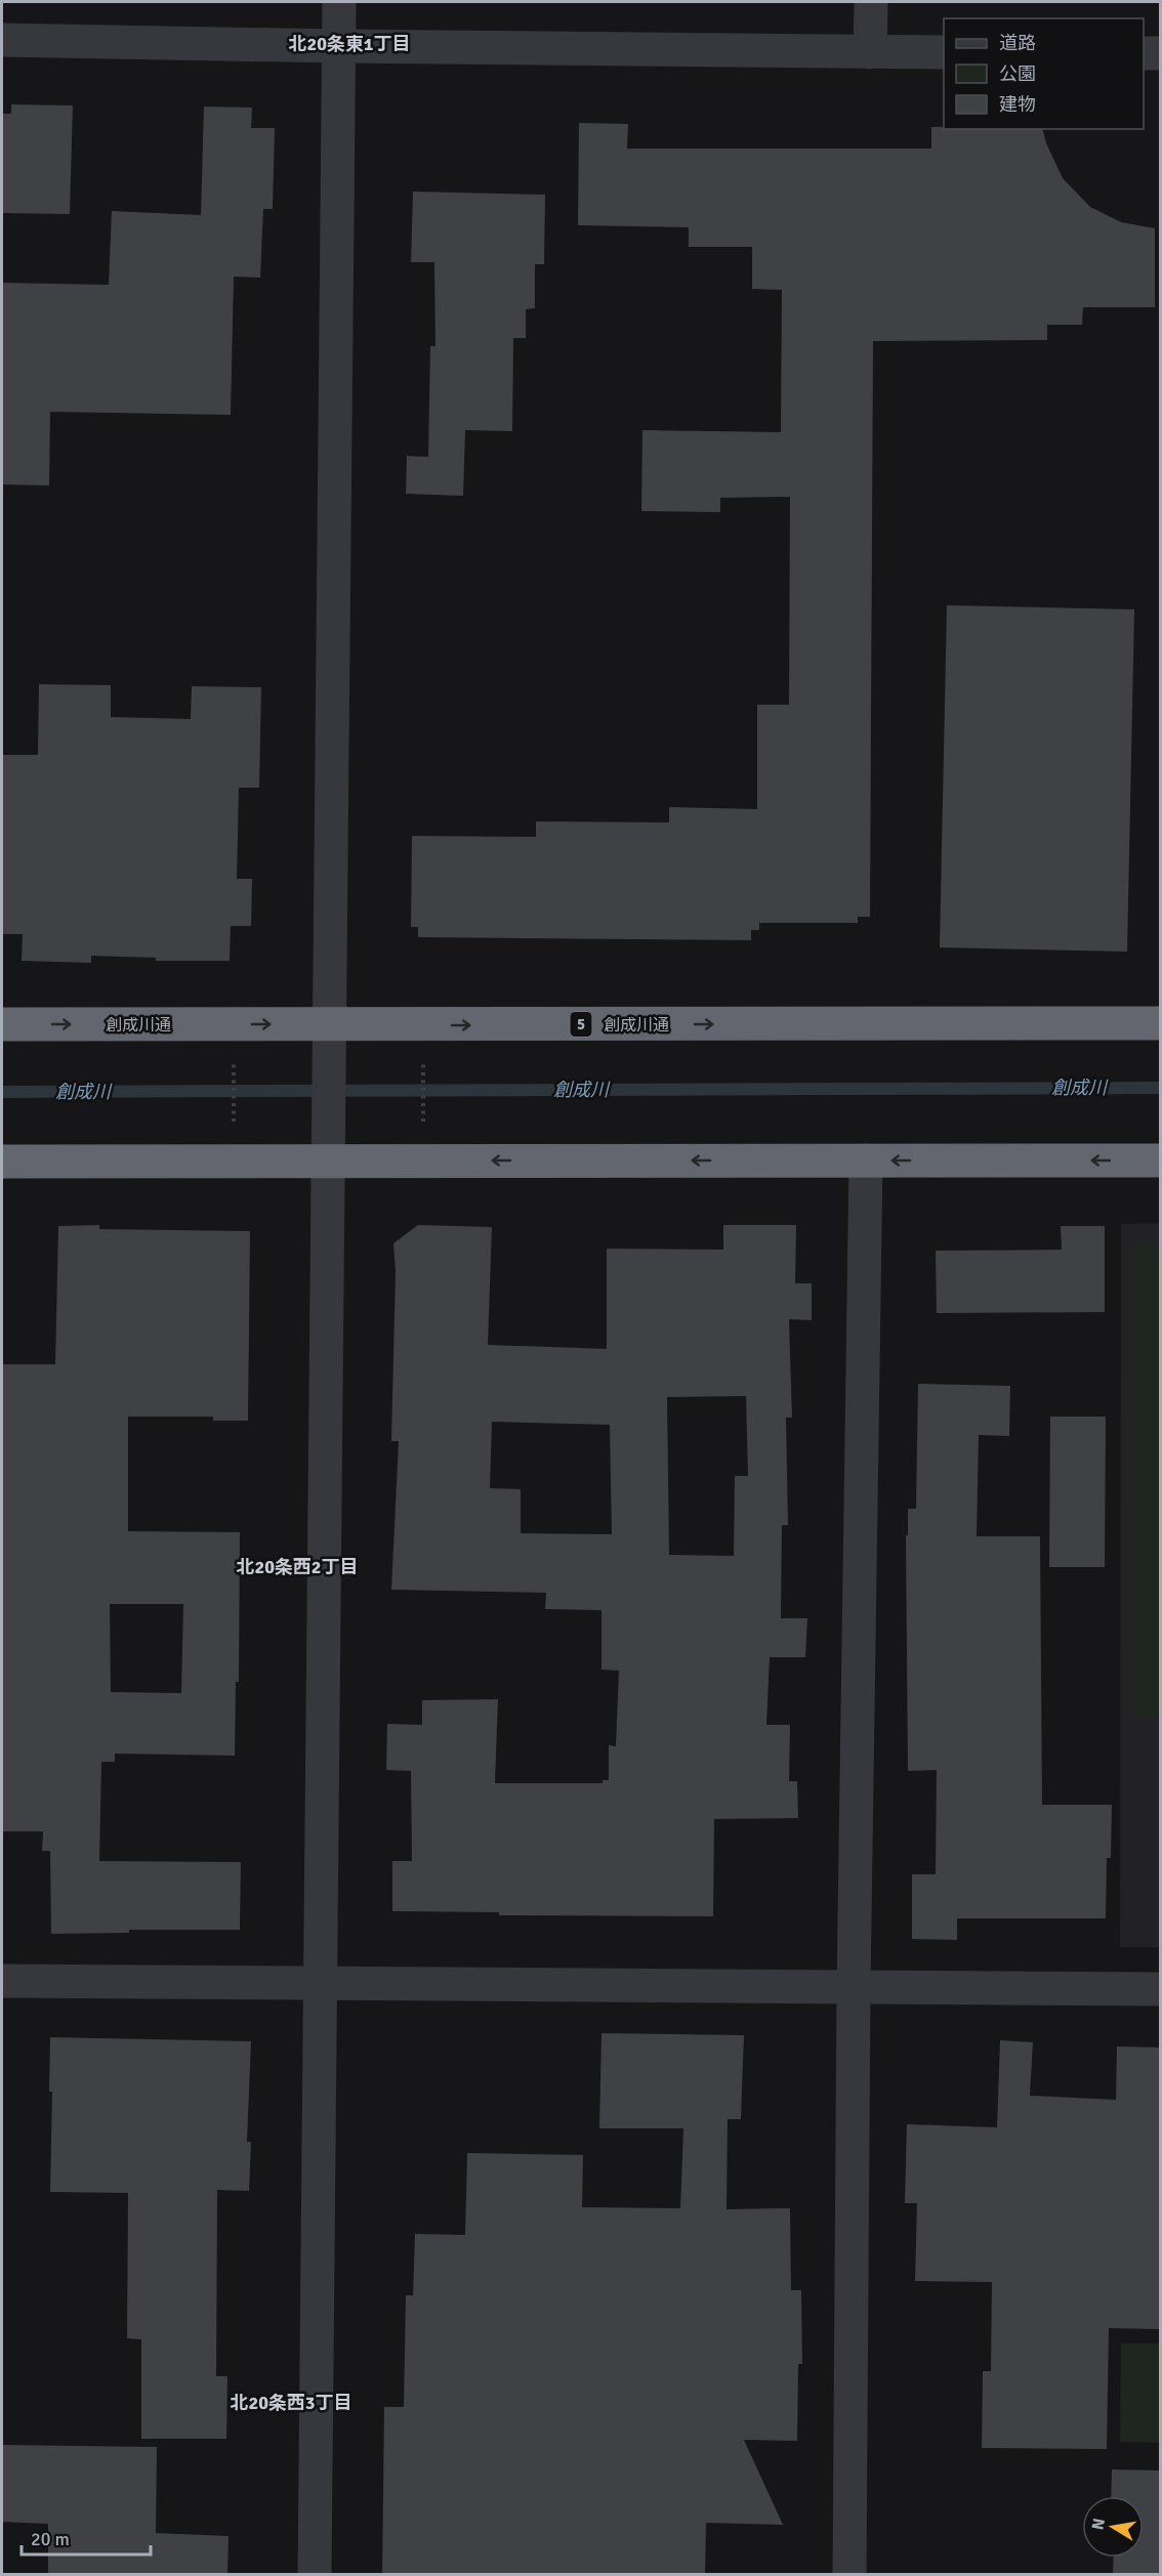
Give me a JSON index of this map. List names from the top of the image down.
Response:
{
  "streets": {
    "highway": ["創成川通", "5"]
  },
  "districts": ["北20条東1丁目", "北20条西2丁目", "北20条西3丁目"],
  "water": ["創成川"],
  "legend": ["道路", "公園", "建物"],
  "scale_bar": "20 m",
  "north": "left"
}
